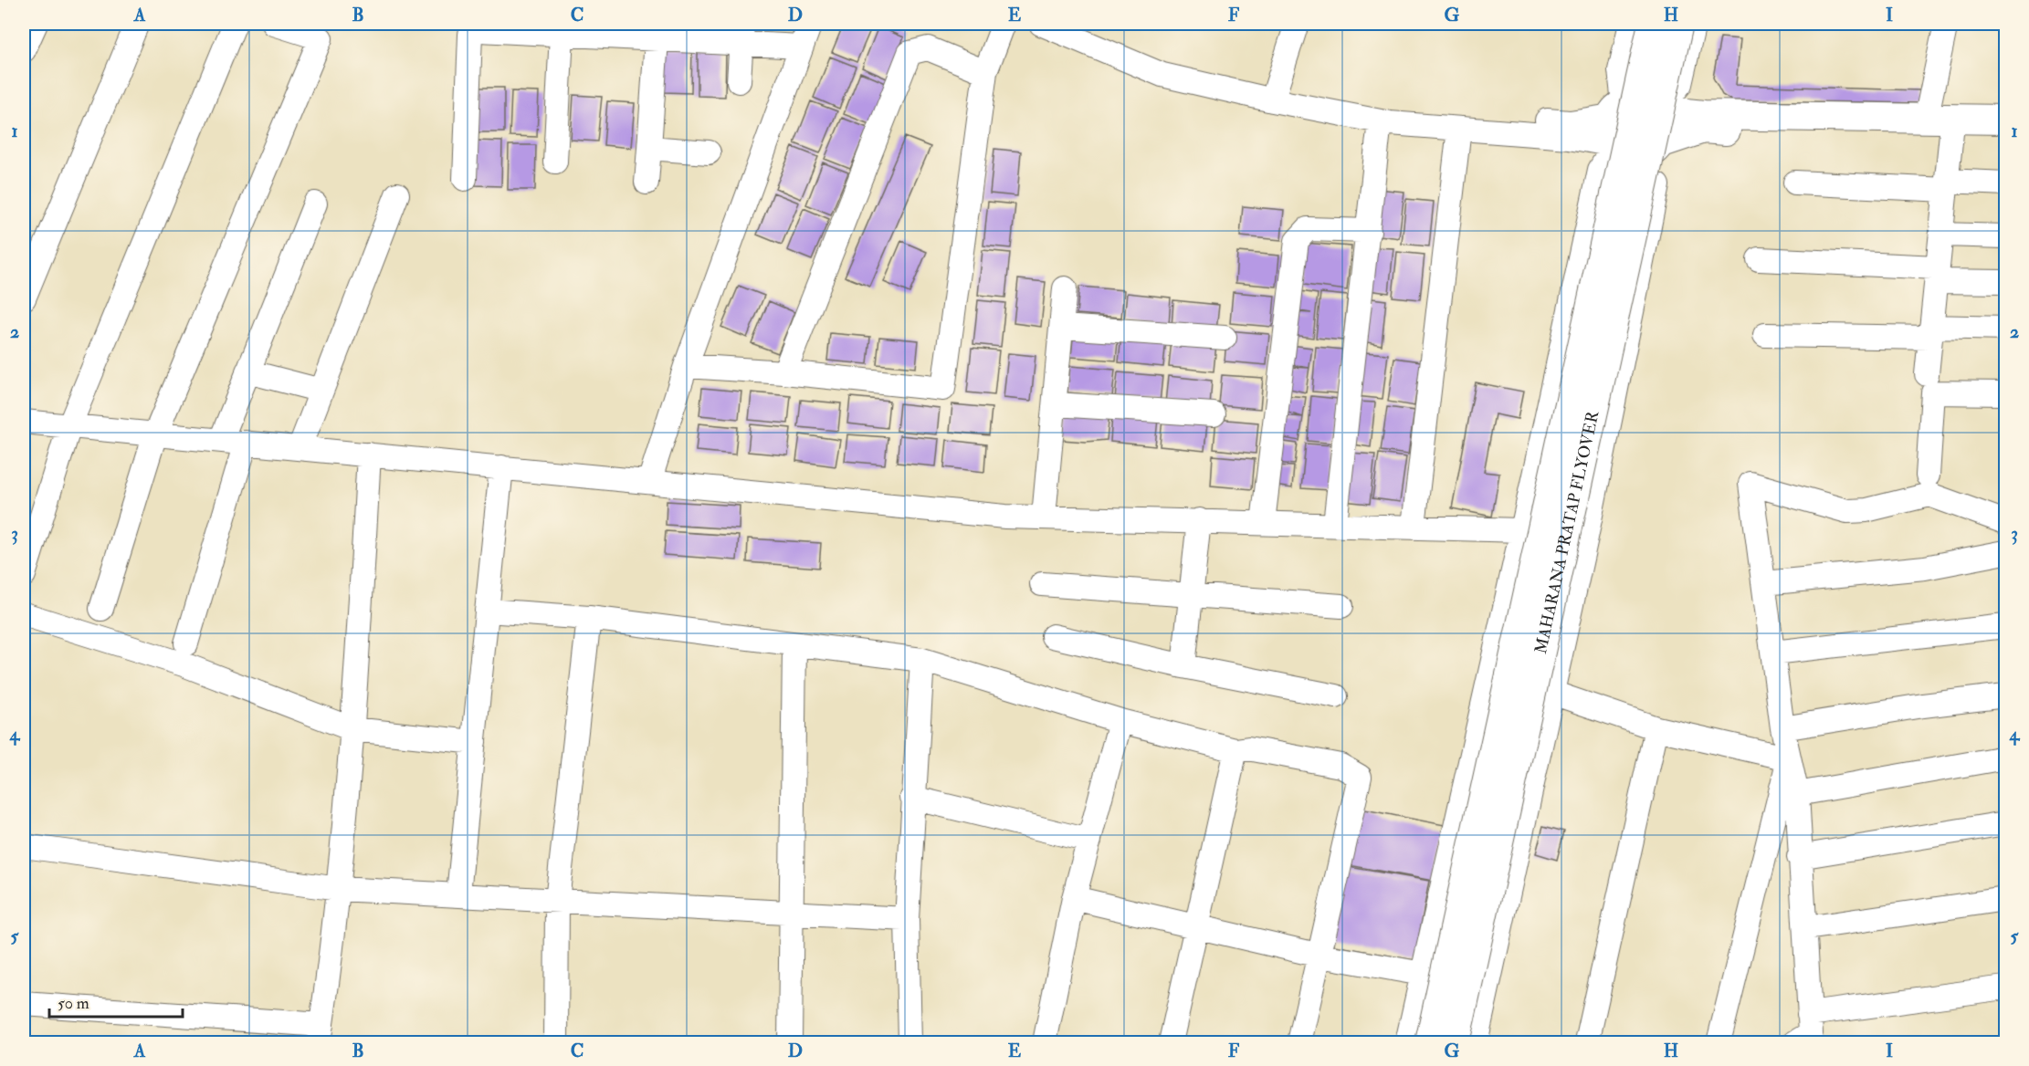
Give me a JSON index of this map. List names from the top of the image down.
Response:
{
  "streets": {
    "main road": ["MAHARANA PRATAP FLYOVER"]
  },
  "scale_bar": "50 m",
  "grid": {
    "columns": [
      "A",
      "B",
      "C",
      "D",
      "E",
      "F",
      "G",
      "H",
      "I"
    ],
    "rows": [
      "1",
      "2",
      "3",
      "4",
      "5"
    ]
  }
}
